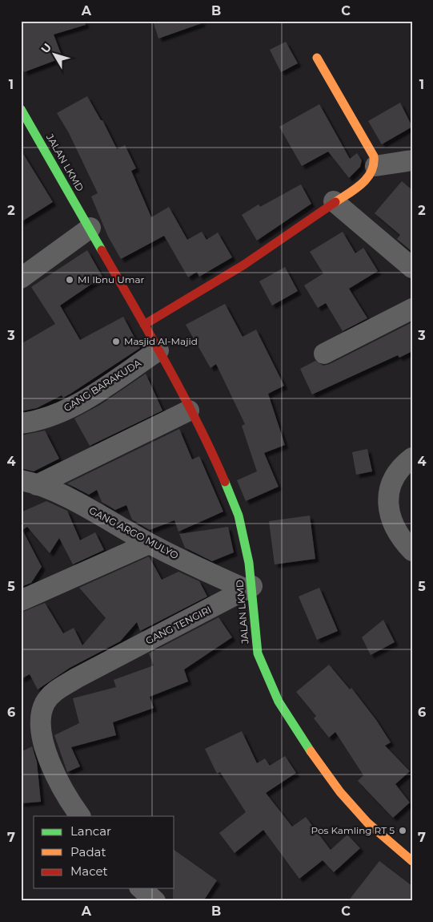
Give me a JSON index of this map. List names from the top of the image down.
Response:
{
  "streets": {
    "street": [
      "JALAN LKMD",
      "GANG BARAKUDA",
      "GANG ARGO MULYO",
      "GANG TENGIRI"
    ]
  },
  "crossings": [
    ["JALAN LKMD", "GANG BARAKUDA"],
    ["JALAN LKMD", "GANG ARGO MULYO"],
    ["JALAN LKMD", "GANG TENGIRI"],
    ["GANG ARGO MULYO", "GANG TENGIRI"]
  ],
  "places": ["MI Ibnu Umar", "Masjid Al-Majid", "Pos Kamling RT 5"],
  "legend": ["Lancar", "Padat", "Macet"],
  "north": "top left",
  "grid": {
    "columns": ["A", "B", "C"],
    "rows": [
      "1",
      "2",
      "3",
      "4",
      "5",
      "6",
      "7"
    ]
  }
}
